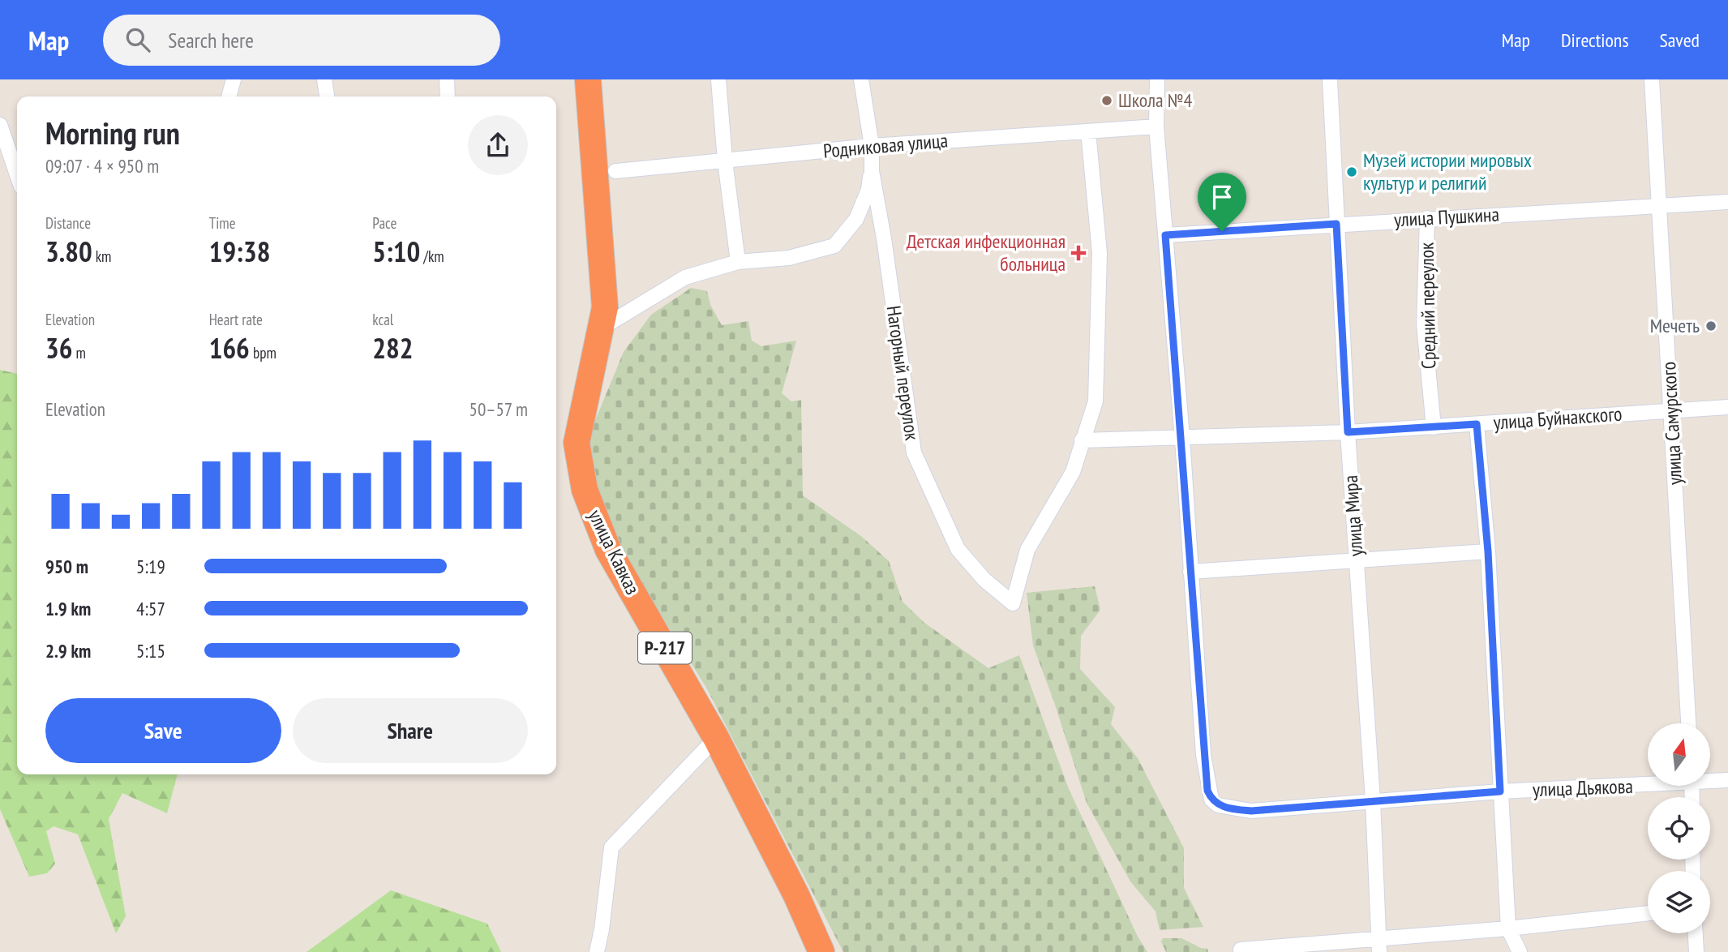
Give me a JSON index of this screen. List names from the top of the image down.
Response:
{
  "streets": {
    "highway": ["улица Кавказ", "Р-217"],
    "street": [
      "Родниковая улица",
      "улица Пушкина",
      "Средний переулок",
      "Нагорный переулок",
      "улица Буйнакского",
      "улица Самурского",
      "улица Мира",
      "улица Дьякова"
    ]
  },
  "crossings": [
    ["Родниковая улица", "Нагорный переулок"],
    ["улица Пушкина", "Средний переулок"],
    ["улица Пушкина", "улица Самурского"],
    ["улица Пушкина", "улица Мира"],
    ["Средний переулок", "улица Буйнакского"],
    ["Нагорный переулок", "улица Буйнакского"],
    ["улица Буйнакского", "улица Самурского"],
    ["улица Буйнакского", "улица Мира"],
    ["улица Мира", "улица Дьякова"]
  ],
  "places": {
    "other": ["Школа №4", "Музей истории мировых культур и религий", "Мечеть"],
    "health": ["Детская инфекционная больница"]
  },
  "north": "top",
  "page": {
    "header": "Map",
    "search": "Search here",
    "nav": ["Map", "Directions", "Saved"],
    "heading": ["Morning run", "09:07 · 4 × 950 m"],
    "stats": [
      ["Distance", "3.80 km"],
      ["Time", "19:38"],
      ["Pace", "5:10 /km"],
      ["Elevation", "36 m"],
      ["Heart rate", "166 bpm"],
      ["kcal", "282"]
    ],
    "chart": ["Elevation", "50–57 m"],
    "list": [
      {
        "name": "950 m",
        "note": "5:19"
      },
      {
        "name": "1.9 km",
        "note": "4:57"
      },
      {
        "name": "2.9 km",
        "note": "5:15"
      }
    ],
    "buttons": ["Save", "Share"]
  }
}
